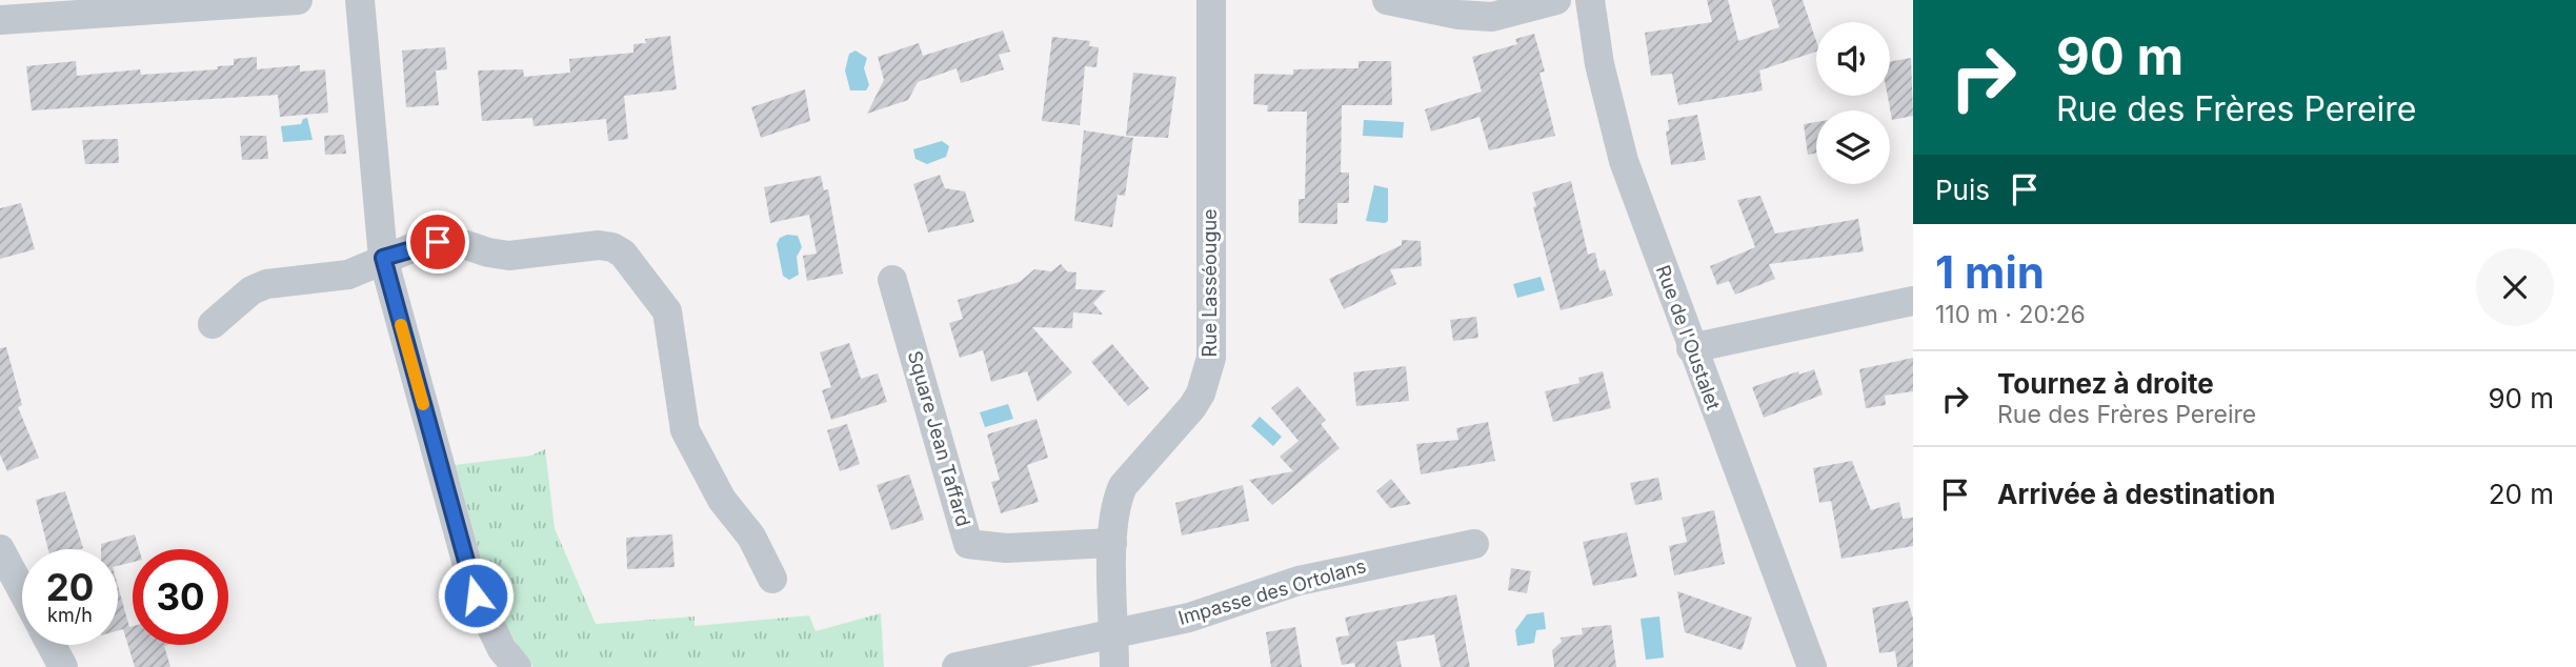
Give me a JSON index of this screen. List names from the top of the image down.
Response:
{
  "streets": {
    "street": [
      "Rue Lasséougue",
      "Rue de l'Oustalet",
      "Square Jean Taffard",
      "Impasse des Ortolans"
    ]
  },
  "crossings": [
    ["Rue Lasséougue", "Square Jean Taffard"],
    ["Rue Lasséougue", "Impasse des Ortolans"]
  ],
  "page": {
    "turn": ["90 m", "Rue des Frères Pereire"],
    "then": "Puis",
    "heading": ["1 min", "110 m · 20:26"],
    "list": [
      {
        "name": "Tournez à droite",
        "note": "Rue des Frères Pereire",
        "value": "90 m"
      },
      {
        "name": "Arrivée à destination",
        "value": "20 m"
      }
    ],
    "speed": "20 km/h",
    "limit": "30"
  }
}
